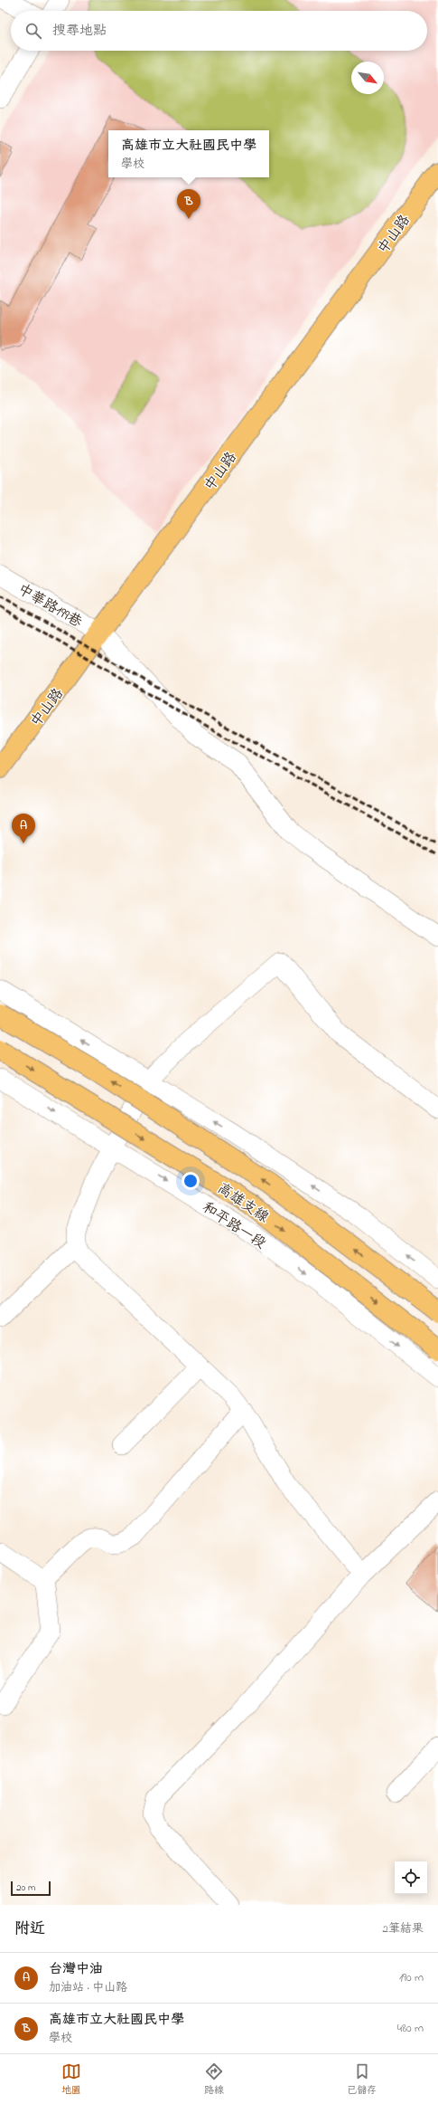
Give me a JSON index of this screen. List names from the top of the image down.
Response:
{
  "streets": {
    "main road": ["中山路", "高雄支線"],
    "street": ["中華路199巷", "和平路一段"]
  },
  "crossings": [
    ["中山路", "中華路199巷"]
  ],
  "scale_bar": "20 m",
  "north": "bottom right",
  "page": {
    "search": "搜尋地點",
    "popup": ["高雄市立大社國民中學", "學校"],
    "pins": ["B", "A"],
    "scale": "20 m",
    "heading": ["附近", "2筆結果"],
    "list": [
      {
        "mark": "A",
        "name": "台灣中油",
        "note": "加油站 · 中山路",
        "value": "190 m"
      },
      {
        "mark": "B",
        "name": "高雄市立大社國民中學",
        "note": "學校",
        "value": "480 m"
      }
    ],
    "nav": ["地圖", "路線", "已儲存"]
  }
}
